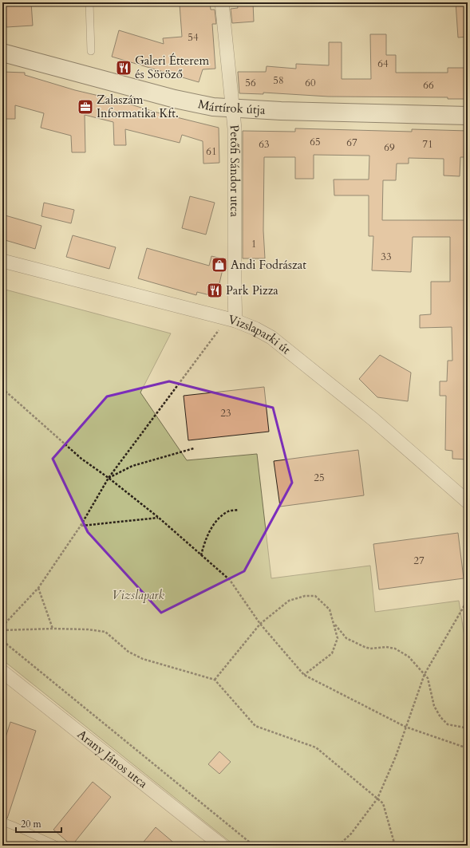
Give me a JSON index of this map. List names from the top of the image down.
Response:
{
  "streets": {
    "street": [
      "Mártírok útja",
      "Petőfi Sándor utca",
      "Vizslaparki út",
      "Arany János utca"
    ]
  },
  "crossings": [
    ["Mártírok útja", "Petőfi Sándor utca"],
    ["Petőfi Sándor utca", "Vizslaparki út"]
  ],
  "parks": ["Vizslapark"],
  "places": {
    "restaurant": ["Galeri Étterem és Söröző", "Park Pizza"],
    "office": ["Zalaszám Informatika Kft."],
    "shop": ["Andi Fodrászat"]
  },
  "house_numbers": [
    "54",
    "64",
    "58",
    "56",
    "60",
    "66",
    "65",
    "67",
    "63",
    "71",
    "69",
    "61",
    "1",
    "33",
    "23",
    "25",
    "27"
  ],
  "scale_bar": "20 m"
}
